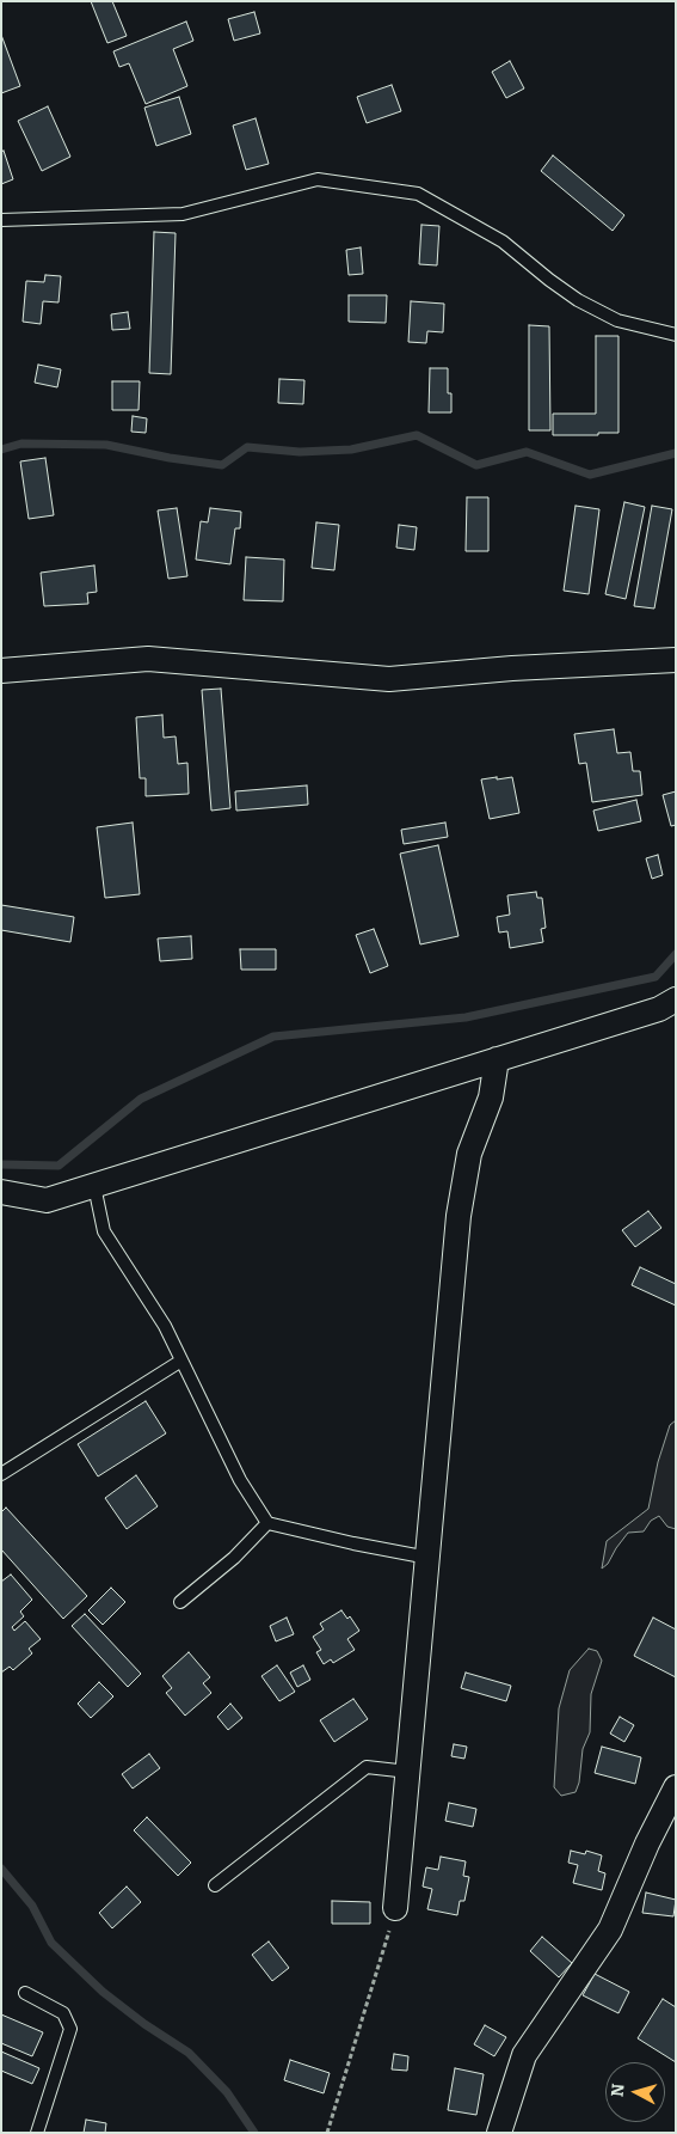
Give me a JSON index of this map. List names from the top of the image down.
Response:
{
  "north": "left"
}
